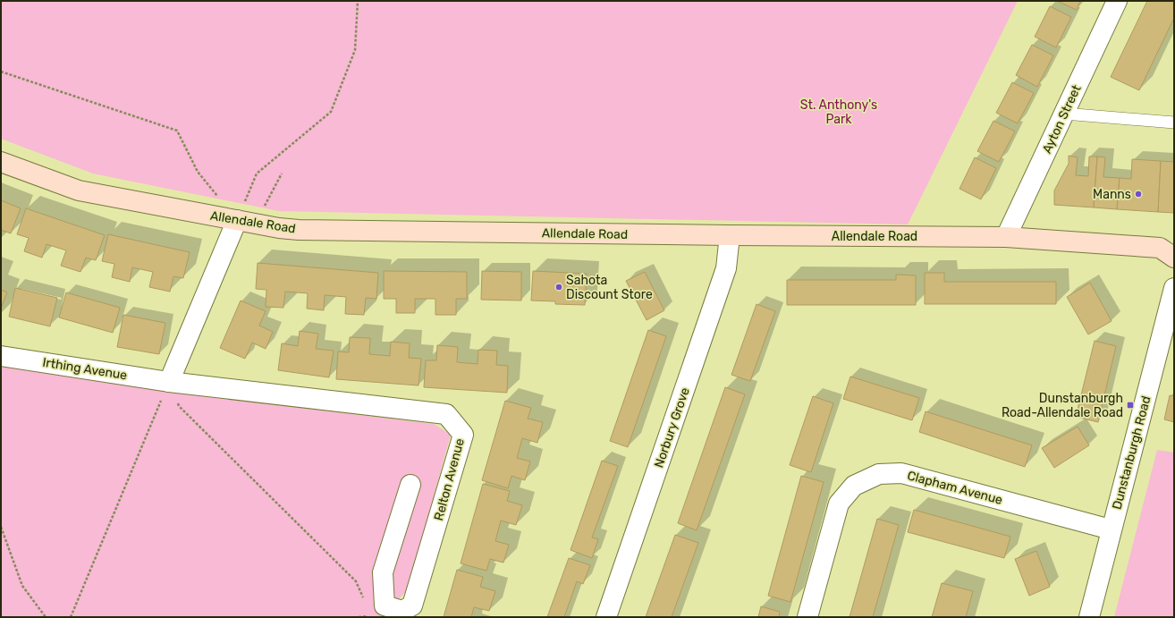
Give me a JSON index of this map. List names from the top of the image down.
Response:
{
  "streets": {
    "main road": ["Allendale Road"],
    "street": [
      "Ayton Street",
      "Irthing Avenue",
      "Norbury Grove",
      "Dunstanburgh Road",
      "Relton Avenue",
      "Clapham Avenue"
    ]
  },
  "crossings": [
    ["Ayton Street", "Allendale Road"],
    ["Allendale Road", "Norbury Grove"],
    ["Irthing Avenue", "Relton Avenue"],
    ["Dunstanburgh Road", "Clapham Avenue"]
  ],
  "parks": ["St. Anthony's Park"],
  "places": {
    "other": ["Manns", "Sahota Discount Store"],
    "transit": ["Dunstanburgh Road-Allendale Road"]
  }
}
